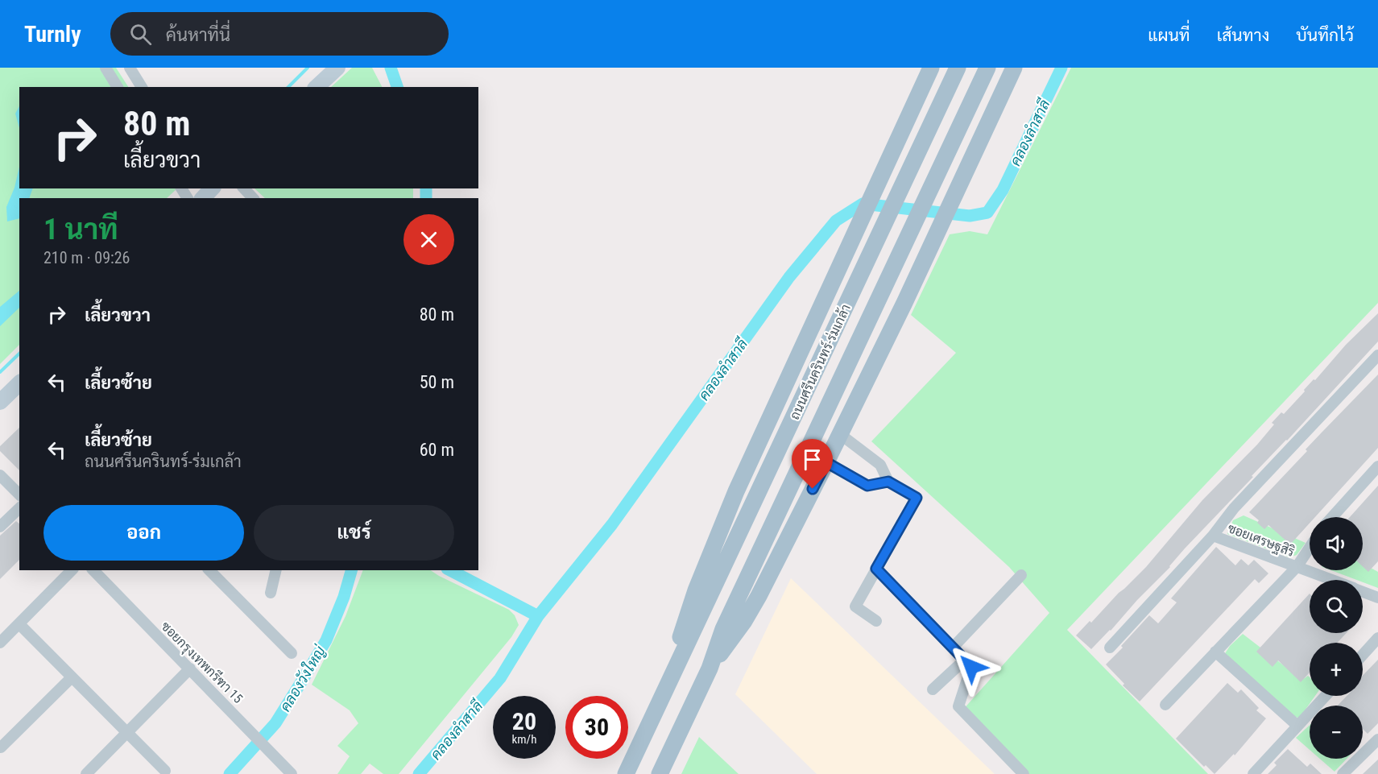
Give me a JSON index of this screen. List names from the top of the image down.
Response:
{
  "streets": {
    "main road": ["ถนนศรีนครินทร์-ร่มเกล้า"],
    "street": ["ซอยเศรษฐสิริ", "ซอยกรุงเทพกรีฑา 15"]
  },
  "water": ["คลองลำสาลี", "คลองวังใหญ่"],
  "page": {
    "header": "Turnly",
    "search": "ค้นหาที่นี่",
    "nav": ["แผนที่", "เส้นทาง", "บันทึกไว้"],
    "turn": ["80 m", "เลี้ยวขวา"],
    "heading": ["1 นาที", "210 m · 09:26"],
    "list": [
      {
        "name": "เลี้ยวขวา",
        "value": "80 m"
      },
      {
        "name": "เลี้ยวซ้าย",
        "value": "50 m"
      },
      {
        "name": "เลี้ยวซ้าย",
        "note": "ถนนศรีนครินทร์-ร่มเกล้า",
        "value": "60 m"
      }
    ],
    "buttons": ["ออก", "แชร์"],
    "map_buttons": ["+", "−"],
    "speed": "20 km/h",
    "limit": "30"
  }
}
